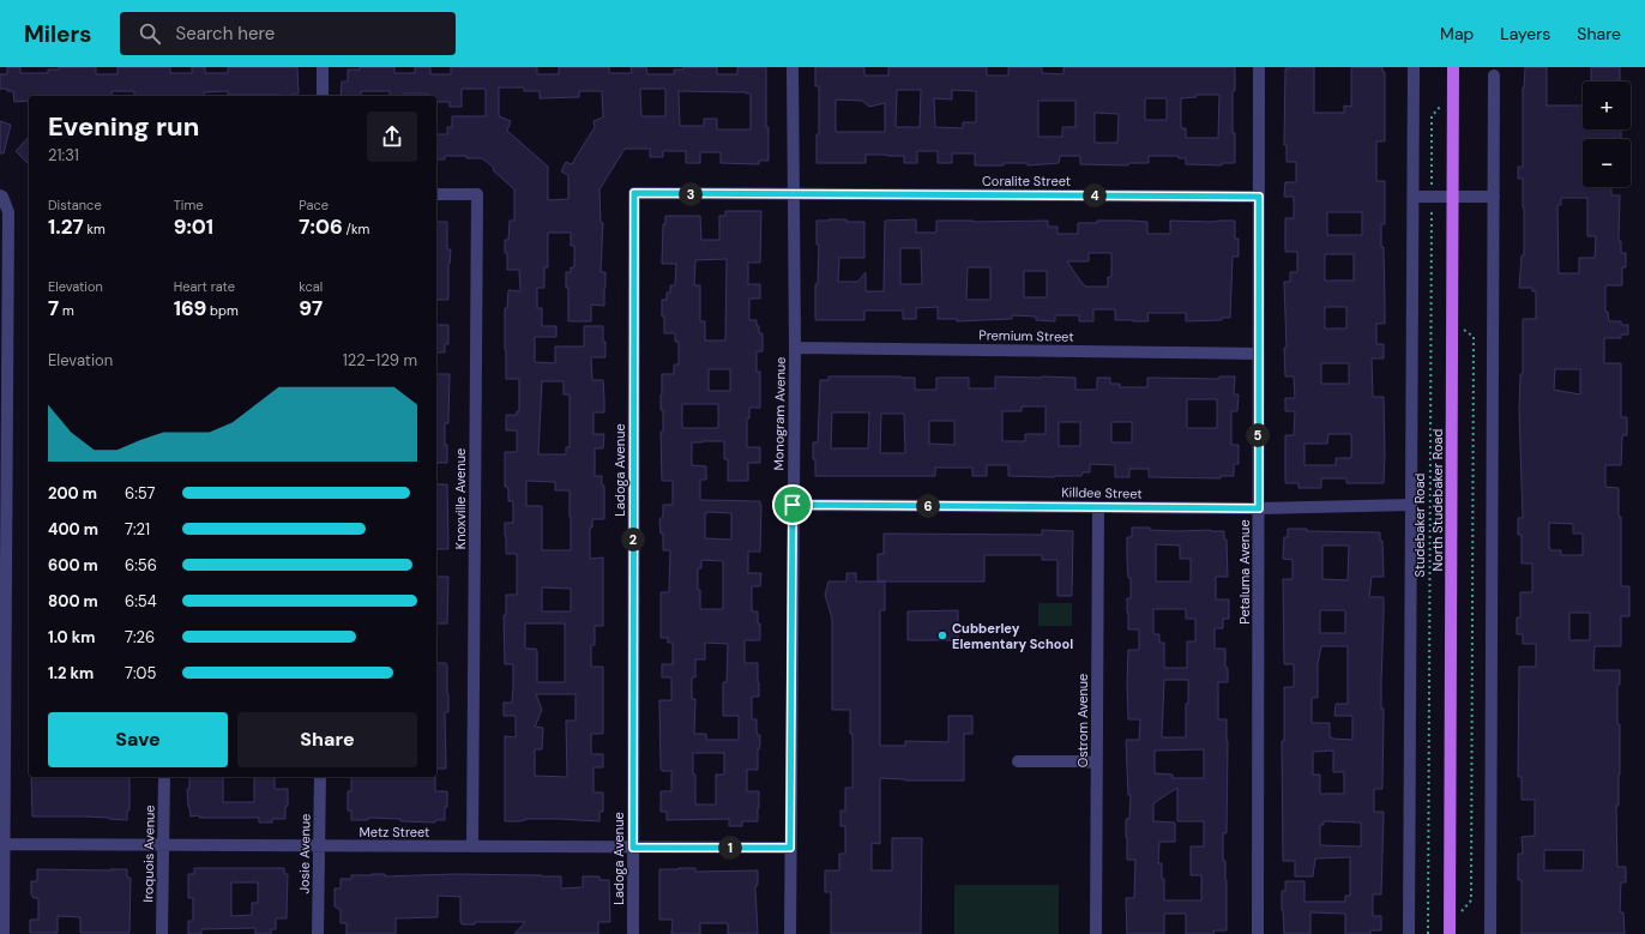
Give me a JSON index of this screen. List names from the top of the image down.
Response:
{
  "streets": {
    "main road": ["North Studebaker Road"],
    "street": [
      "Coralite Street",
      "Premium Street",
      "Monogram Avenue",
      "Ladoga Avenue",
      "Killdee Street",
      "Knoxville Avenue",
      "Petaluma Avenue",
      "Ostrom Avenue",
      "Metz Street",
      "Iroquois Avenue",
      "Josie Avenue"
    ],
    "path": ["Studebaker Road"]
  },
  "crossings": [
    ["Coralite Street", "Monogram Avenue"],
    ["Coralite Street", "Ladoga Avenue"],
    ["Coralite Street", "Petaluma Avenue"],
    ["Premium Street", "Monogram Avenue"],
    ["Premium Street", "Petaluma Avenue"],
    ["Monogram Avenue", "Ladoga Avenue"],
    ["Monogram Avenue", "Killdee Street"],
    ["Monogram Avenue", "Metz Street"],
    ["Ladoga Avenue", "Metz Street"],
    ["Killdee Street", "North Studebaker Road"],
    ["Killdee Street", "Petaluma Avenue"],
    ["Killdee Street", "Ostrom Avenue"],
    ["Knoxville Avenue", "Metz Street"],
    ["Metz Street", "Iroquois Avenue"],
    ["Metz Street", "Josie Avenue"]
  ],
  "places": ["Cubberley Elementary School"],
  "page": {
    "header": "Milers",
    "search": "Search here",
    "nav": ["Map", "Layers", "Share"],
    "map_buttons": ["+", "−"],
    "heading": ["Evening run", "21:31"],
    "stats": [
      ["Distance", "1.27 km"],
      ["Time", "9:01"],
      ["Pace", "7:06 /km"],
      ["Elevation", "7 m"],
      ["Heart rate", "169 bpm"],
      ["kcal", "97"]
    ],
    "pins": [
      "3",
      "4",
      "5",
      "6",
      "2",
      "1"
    ],
    "chart": ["Elevation", "122–129 m"],
    "list": [
      {
        "name": "200 m",
        "note": "6:57"
      },
      {
        "name": "400 m",
        "note": "7:21"
      },
      {
        "name": "600 m",
        "note": "6:56"
      },
      {
        "name": "800 m",
        "note": "6:54"
      },
      {
        "name": "1.0 km",
        "note": "7:26"
      },
      {
        "name": "1.2 km",
        "note": "7:05"
      }
    ],
    "buttons": ["Save", "Share"]
  }
}
